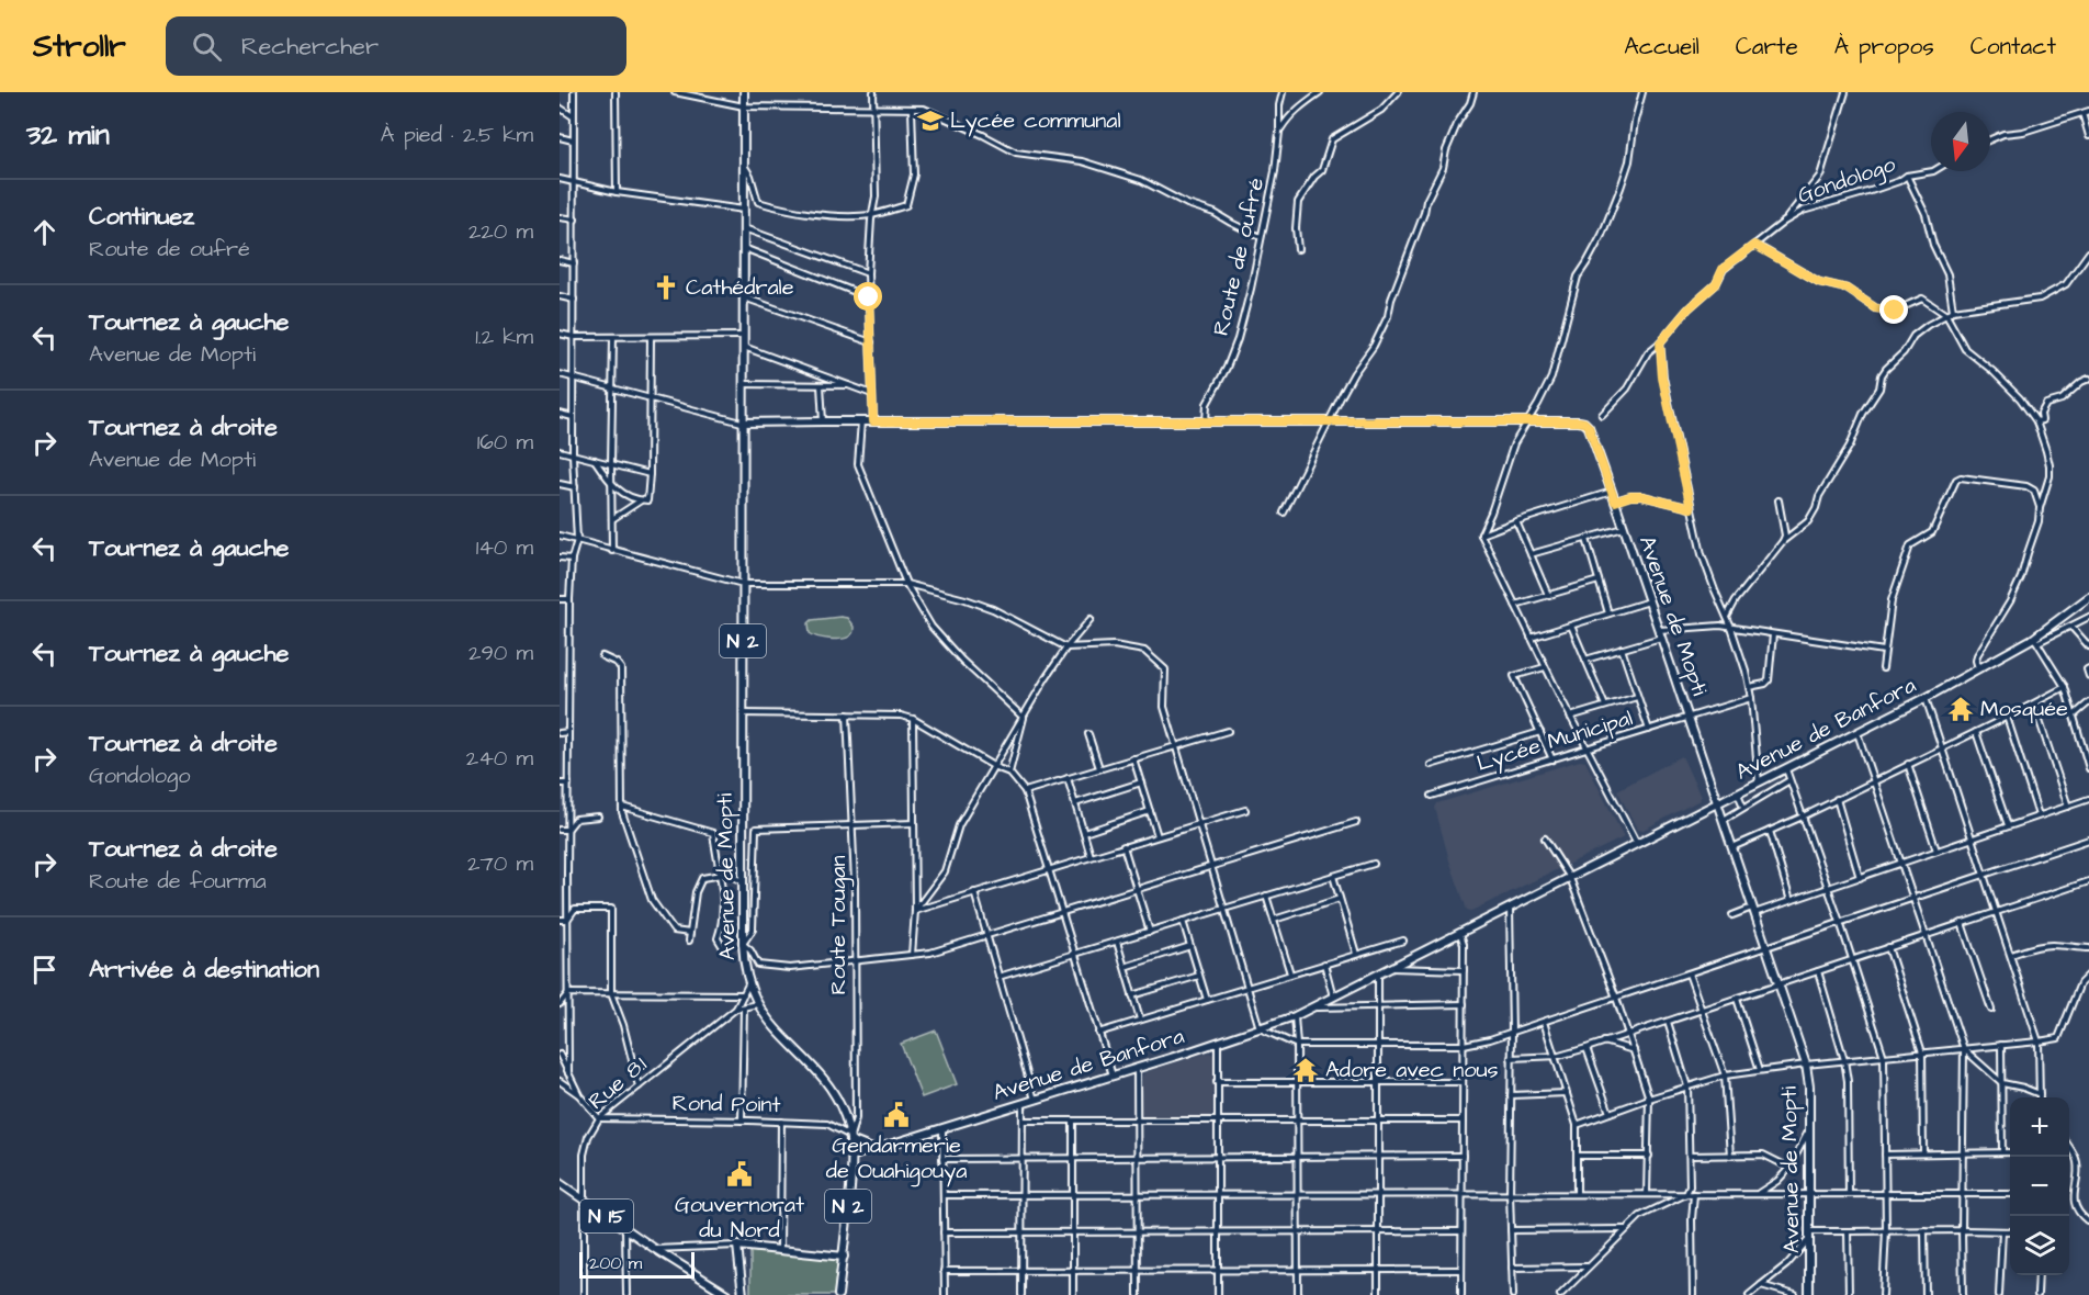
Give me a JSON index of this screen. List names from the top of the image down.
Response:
{
  "streets": {
    "main road": [
      "Avenue de Mopti",
      "N 2",
      "Avenue de Banfora",
      "N 15"
    ],
    "street": [
      "Gondologo",
      "Route de oufré",
      "Lycée Municipal",
      "Route Tougan",
      "Rue 8.1",
      "Rond Point"
    ]
  },
  "crossings": [
    ["Route de oufré", "Avenue de Mopti"],
    ["Avenue de Mopti", "Avenue de Banfora"],
    ["Avenue de Mopti", "Lycée Municipal"],
    ["Avenue de Mopti", "Route Tougan"],
    ["Avenue de Mopti", "Rue 8.1"],
    ["Avenue de Mopti", "Rond Point"],
    ["Route Tougan", "Rond Point"],
    ["Rue 8.1", "Rond Point"],
    ["Rue 8.1", "N 15"]
  ],
  "places": {
    "school or university": ["Lycée communal"],
    "church": ["Cathédrale"],
    "temple": ["Mosquée", "Adore avec nous"],
    "public building": ["Gendarmerie de Ouahigouya", "Gouvernorat du Nord"]
  },
  "scale_bar": "200 m",
  "north": "bottom",
  "page": {
    "header": "Strollr",
    "search": "Rechercher",
    "nav": [
      "Accueil",
      "Carte",
      "À propos",
      "Contact"
    ],
    "heading": ["32 min", "À pied · 2.5 km"],
    "list": [
      ["Continuez", "Route de oufré", "220 m"],
      ["Tournez à gauche", "Avenue de Mopti", "1.2 km"],
      ["Tournez à droite", "Avenue de Mopti", "160 m"],
      ["Tournez à gauche", "140 m"],
      ["Tournez à gauche", "290 m"],
      ["Tournez à droite", "Gondologo", "240 m"],
      ["Tournez à droite", "Route de fourma", "270 m"],
      "Arrivée à destination"
    ],
    "map_buttons": ["+", "−"],
    "scale": "200 m"
  }
}
